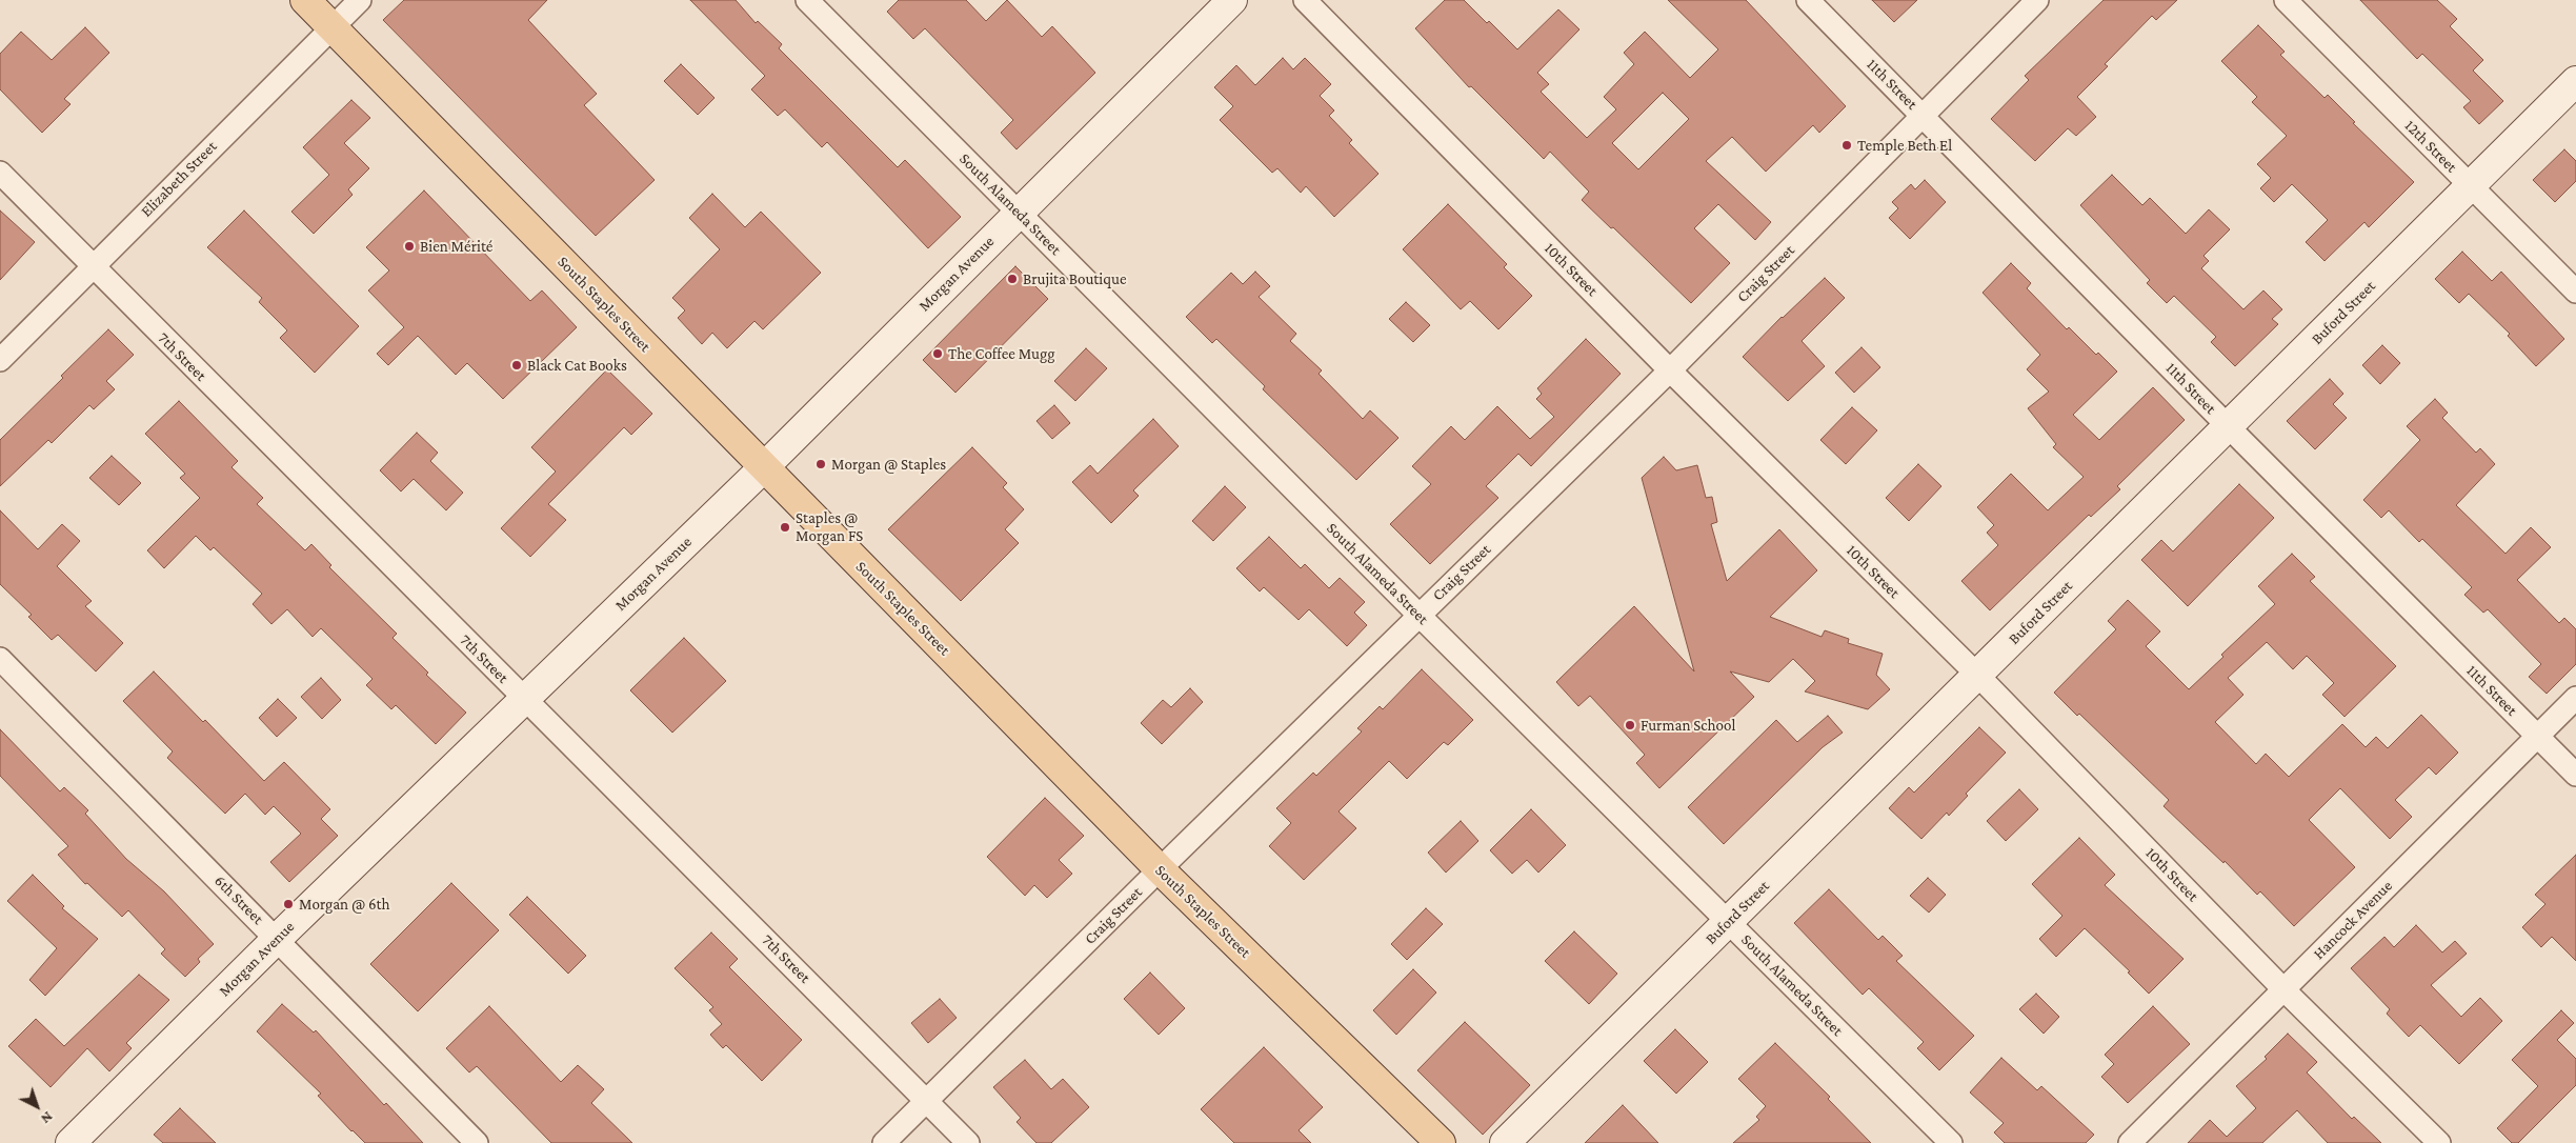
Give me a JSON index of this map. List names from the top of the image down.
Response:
{
  "streets": {
    "main road": ["Morgan Avenue", "South Staples Street", "Buford Street"],
    "street": [
      "11th Street",
      "12th Street",
      "Elizabeth Street",
      "South Alameda Street",
      "10th Street",
      "Craig Street",
      "7th Street",
      "6th Street",
      "Hancock Avenue"
    ]
  },
  "crossings": [
    ["11th Street", "Craig Street"],
    ["11th Street", "Buford Street"],
    ["11th Street", "Hancock Avenue"],
    ["12th Street", "Buford Street"],
    ["Elizabeth Street", "South Staples Street"],
    ["Elizabeth Street", "7th Street"],
    ["South Alameda Street", "Morgan Avenue"],
    ["South Alameda Street", "Craig Street"],
    ["South Alameda Street", "Buford Street"],
    ["10th Street", "Craig Street"],
    ["10th Street", "Buford Street"],
    ["10th Street", "Hancock Avenue"],
    ["Morgan Avenue", "South Staples Street"],
    ["Morgan Avenue", "7th Street"],
    ["Morgan Avenue", "6th Street"],
    ["Craig Street", "South Staples Street"],
    ["Craig Street", "7th Street"]
  ],
  "places": [
    "Temple Beth El",
    "Bien Mérité",
    "Brujita Boutique",
    "The Coffee Mugg",
    "Black Cat Books",
    "Morgan @ Staples",
    "Staples @ Morgan FS",
    "Furman School",
    "Morgan @ 6th"
  ],
  "north": "bottom right"
}
